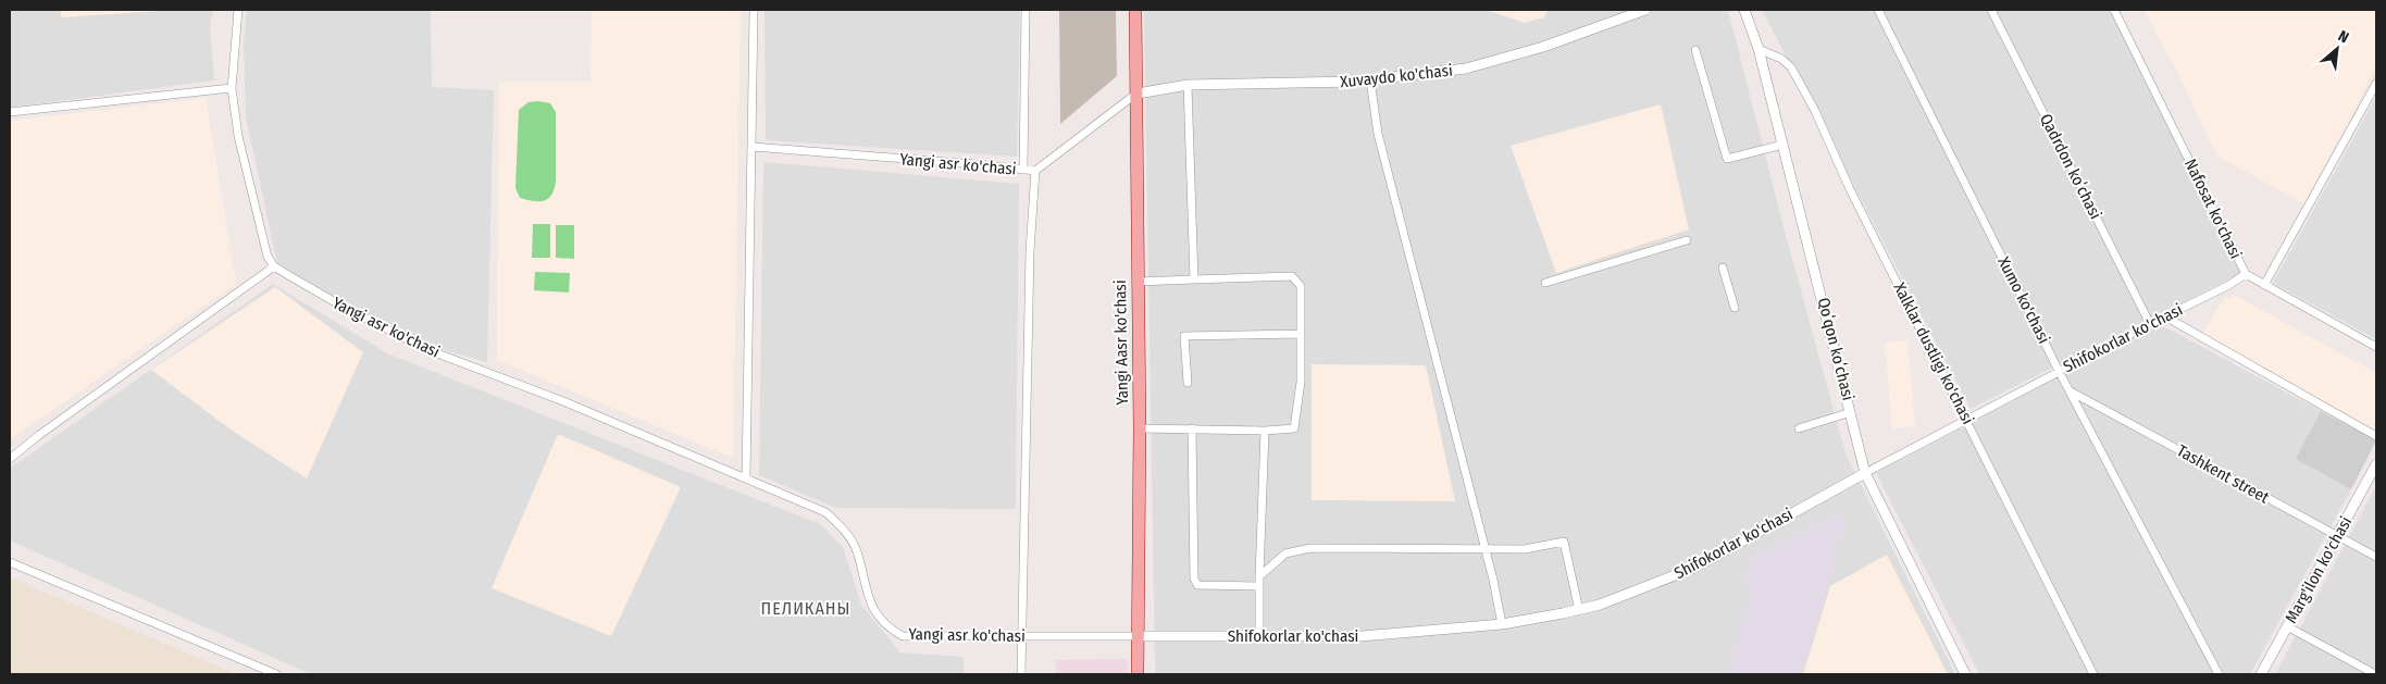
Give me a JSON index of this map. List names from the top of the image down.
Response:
{
  "streets": {
    "main road": ["Yangi Aasr ko'chasi"],
    "street": [
      "Xuvaydo ko'chasi",
      "Yangi asr ko'chasi",
      "Qadrdon koʻchasi",
      "Nafosat ko'chasi",
      "Xumo ko'chasi",
      "Shifokorlar ko'chasi",
      "Qoʻqon koʻchasi",
      "Xalklar dustligi ko'chasi",
      "Tashkent street",
      "Marg'ilon ko'chasi"
    ]
  },
  "crossings": [
    ["Xuvaydo ko'chasi", "Yangi asr ko'chasi"],
    ["Xuvaydo ko'chasi", "Yangi Aasr ko'chasi"],
    ["Yangi asr ko'chasi", "Shifokorlar ko'chasi"],
    ["Yangi asr ko'chasi", "Yangi Aasr ko'chasi"],
    ["Qadrdon koʻchasi", "Shifokorlar ko'chasi"],
    ["Nafosat ko'chasi", "Shifokorlar ko'chasi"],
    ["Xumo ko'chasi", "Shifokorlar ko'chasi"],
    ["Xumo ko'chasi", "Tashkent street"],
    ["Shifokorlar ko'chasi", "Yangi Aasr ko'chasi"],
    ["Shifokorlar ko'chasi", "Qoʻqon koʻchasi"],
    ["Shifokorlar ko'chasi", "Xalklar dustligi ko'chasi"],
    ["Qoʻqon koʻchasi", "Xalklar dustligi ko'chasi"],
    ["Tashkent street", "Marg'ilon ko'chasi"]
  ],
  "districts": ["ПЕЛИКАНЫ"],
  "north": "top right"
}
